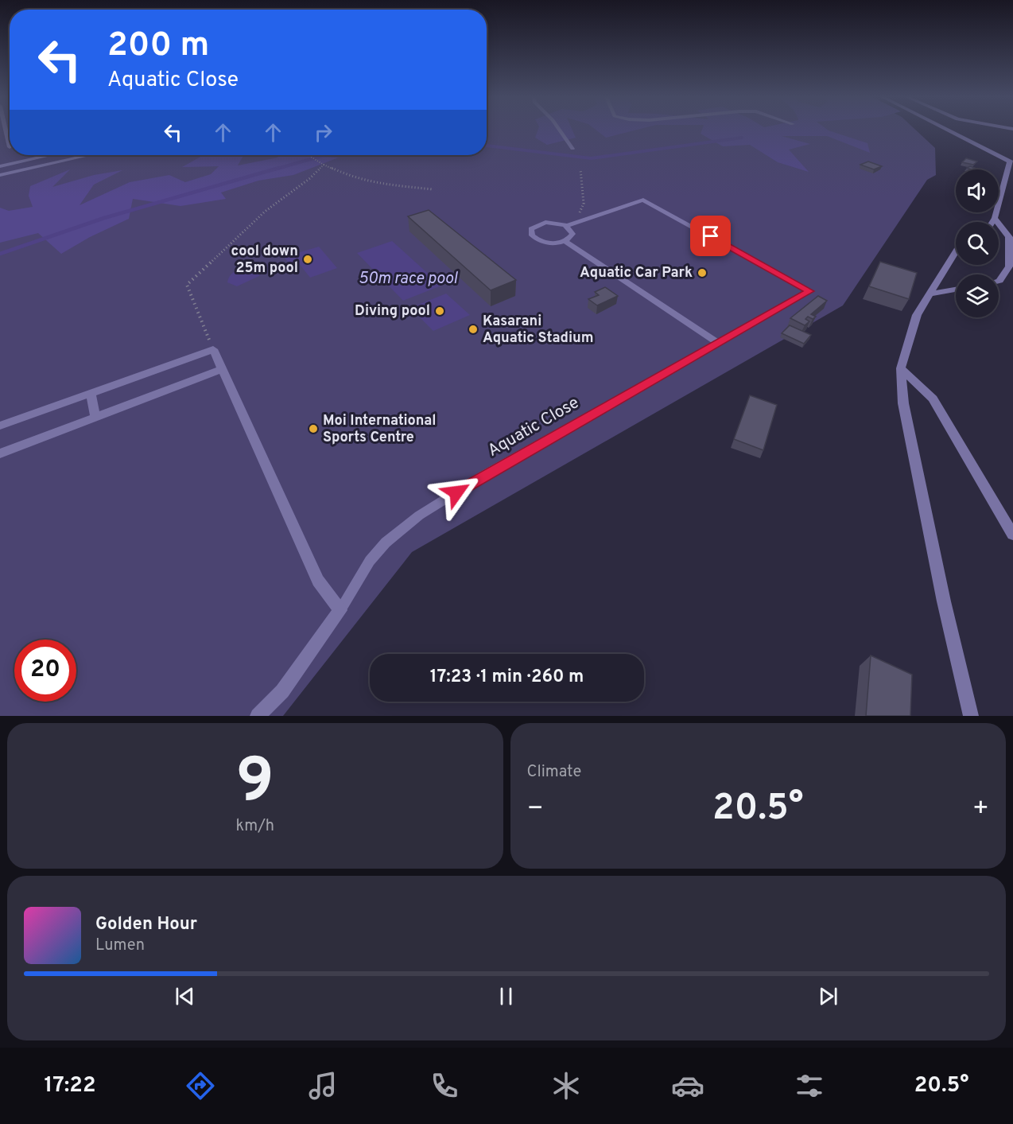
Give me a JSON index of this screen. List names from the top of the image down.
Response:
{
  "streets": {
    "street": ["Aquatic Close"]
  },
  "water": ["50m race pool"],
  "places": [
    "cool down 25m pool",
    "Aquatic Car Park",
    "Diving pool",
    "Kasarani Aquatic Stadium",
    "Moi International Sports Centre"
  ],
  "page": {
    "turn": ["200 m", "Aquatic Close"],
    "limit": "20",
    "trip": "17:23 · 1 min · 260 m",
    "tile": [
      ["9", "km/h"],
      "Climate"
    ],
    "heat": ["−", "20.5°", "+"],
    "song": ["Golden Hour", "Lumen"],
    "tabs": ["17:22", "20.5°"]
  }
}
